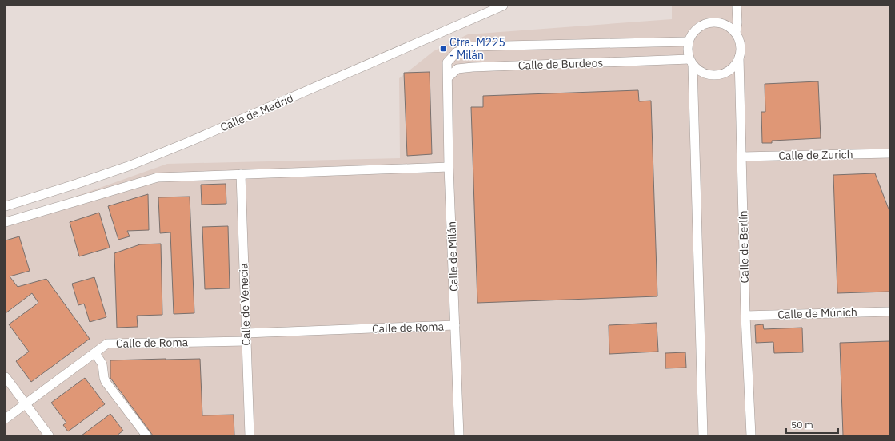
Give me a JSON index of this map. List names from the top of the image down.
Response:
{
  "streets": {
    "street": [
      "Calle de Burdeos",
      "Calle de Madrid",
      "Calle de Zurich",
      "Calle de Berlín",
      "Calle de Milán",
      "Calle de Venecia",
      "Calle de Múnich",
      "Calle de Roma"
    ]
  },
  "crossings": [
    ["Calle de Burdeos", "Calle de Berlín"],
    ["Calle de Burdeos", "Calle de Milán"],
    ["Calle de Zurich", "Calle de Berlín"],
    ["Calle de Berlín", "Calle de Múnich"],
    ["Calle de Milán", "Calle de Roma"],
    ["Calle de Venecia", "Calle de Roma"]
  ],
  "places": {
    "transit": ["Ctra. M225 - Milán"]
  },
  "scale_bar": "50 m"
}
